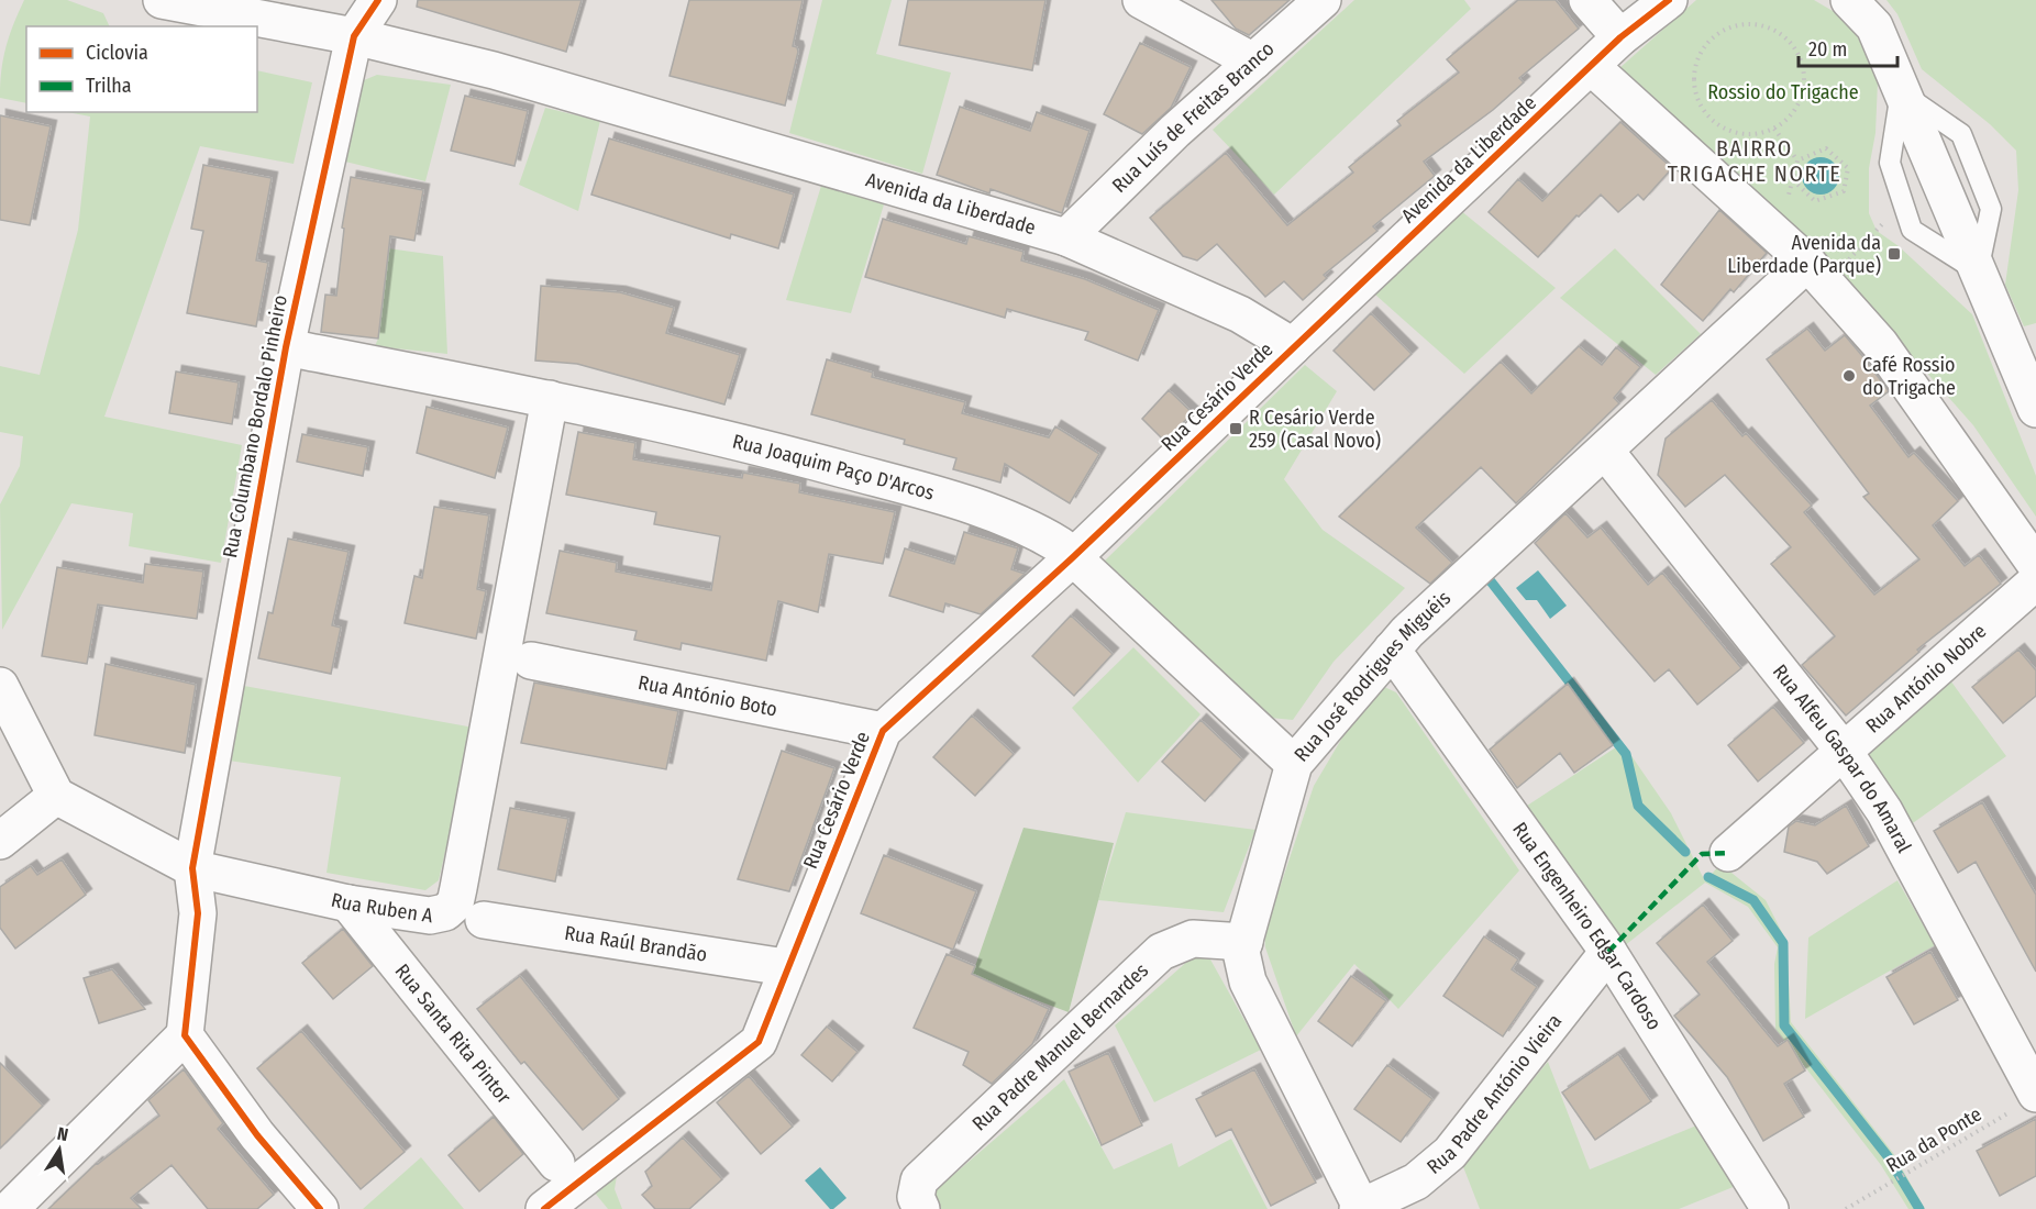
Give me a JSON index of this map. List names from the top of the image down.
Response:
{
  "streets": {
    "street": [
      "Rua Luís de Freitas Branco",
      "Avenida da Liberdade",
      "Rua Cesário Verde",
      "Rua Columbano Bordalo Pinheiro",
      "Rua Joaquim Paço D'Arcos",
      "Rua José Rodrigues Miguéis",
      "Rua António Nobre",
      "Rua António Boto",
      "Rua Alfeu Gaspar do Amaral",
      "Rua Ruben A",
      "Rua Engenheiro Edgar Cardoso",
      "Rua Raúl Brandão",
      "Rua Santa Rita Pintor",
      "Rua Padre Manuel Bernardes",
      "Rua Padre António Vieira"
    ],
    "path": ["Rua da Ponte"]
  },
  "crossings": [
    ["Rua Luís de Freitas Branco", "Avenida da Liberdade"],
    ["Avenida da Liberdade", "Rua Cesário Verde"],
    ["Avenida da Liberdade", "Rua Columbano Bordalo Pinheiro"],
    ["Rua Cesário Verde", "Rua Joaquim Paço D'Arcos"],
    ["Rua Cesário Verde", "Rua António Boto"],
    ["Rua Cesário Verde", "Rua Raúl Brandão"],
    ["Rua Cesário Verde", "Rua Santa Rita Pintor"],
    ["Rua Columbano Bordalo Pinheiro", "Rua Joaquim Paço D'Arcos"],
    ["Rua Columbano Bordalo Pinheiro", "Rua Ruben A"],
    ["Rua Joaquim Paço D'Arcos", "Rua José Rodrigues Miguéis"],
    ["Rua Joaquim Paço D'Arcos", "Rua Ruben A"],
    ["Rua José Rodrigues Miguéis", "Rua Alfeu Gaspar do Amaral"],
    ["Rua José Rodrigues Miguéis", "Rua Engenheiro Edgar Cardoso"],
    ["Rua José Rodrigues Miguéis", "Rua Padre Manuel Bernardes"],
    ["Rua José Rodrigues Miguéis", "Rua Padre António Vieira"],
    ["Rua António Nobre", "Rua Alfeu Gaspar do Amaral"],
    ["Rua Alfeu Gaspar do Amaral", "Rua da Ponte"],
    ["Rua Ruben A", "Rua Santa Rita Pintor"],
    ["Rua Engenheiro Edgar Cardoso", "Rua Padre António Vieira"]
  ],
  "districts": ["BAIRRO TRIGACHE NORTE"],
  "parks": ["Rossio do Trigache"],
  "places": {
    "transit": ["Avenida da Liberdade (Parque)", "R Cesário Verde 259 (Casal Novo)"],
    "other": ["Café Rossio do Trigache"]
  },
  "legend": ["Ciclovia", "Trilha"],
  "scale_bar": "20 m",
  "north": "top"
}
